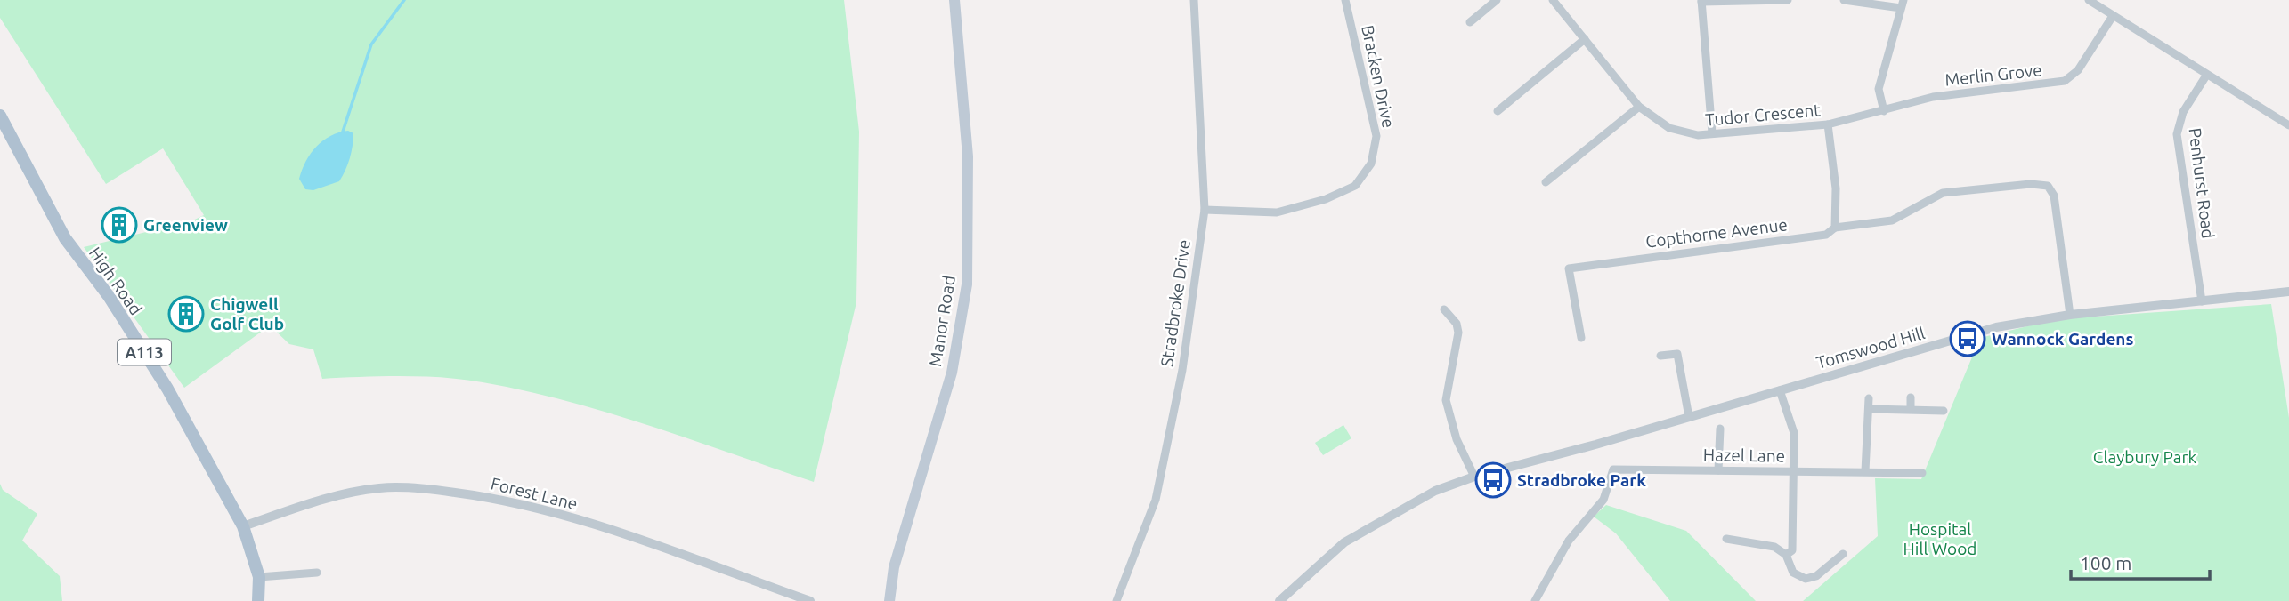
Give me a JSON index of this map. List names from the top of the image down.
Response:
{
  "streets": {
    "main road": ["High Road", "Manor Road", "A113"],
    "street": [
      "Merlin Grove",
      "Bracken Drive",
      "Tudor Crescent",
      "Penhurst Road",
      "Copthorne Avenue",
      "Stradbroke Drive",
      "Tomswood Hill",
      "Hazel Lane",
      "Forest Lane"
    ]
  },
  "crossings": [
    ["Merlin Grove", "Tudor Crescent"],
    ["Bracken Drive", "Stradbroke Drive"],
    ["Penhurst Road", "Tomswood Hill"],
    ["High Road", "Forest Lane"]
  ],
  "parks": ["Claybury Park", "Hospital Hill Wood"],
  "places": {
    "building": ["Greenview", "Chigwell Golf Club"],
    "bus stop": ["Wannock Gardens", "Stradbroke Park"]
  },
  "scale_bar": "100 m"
}
